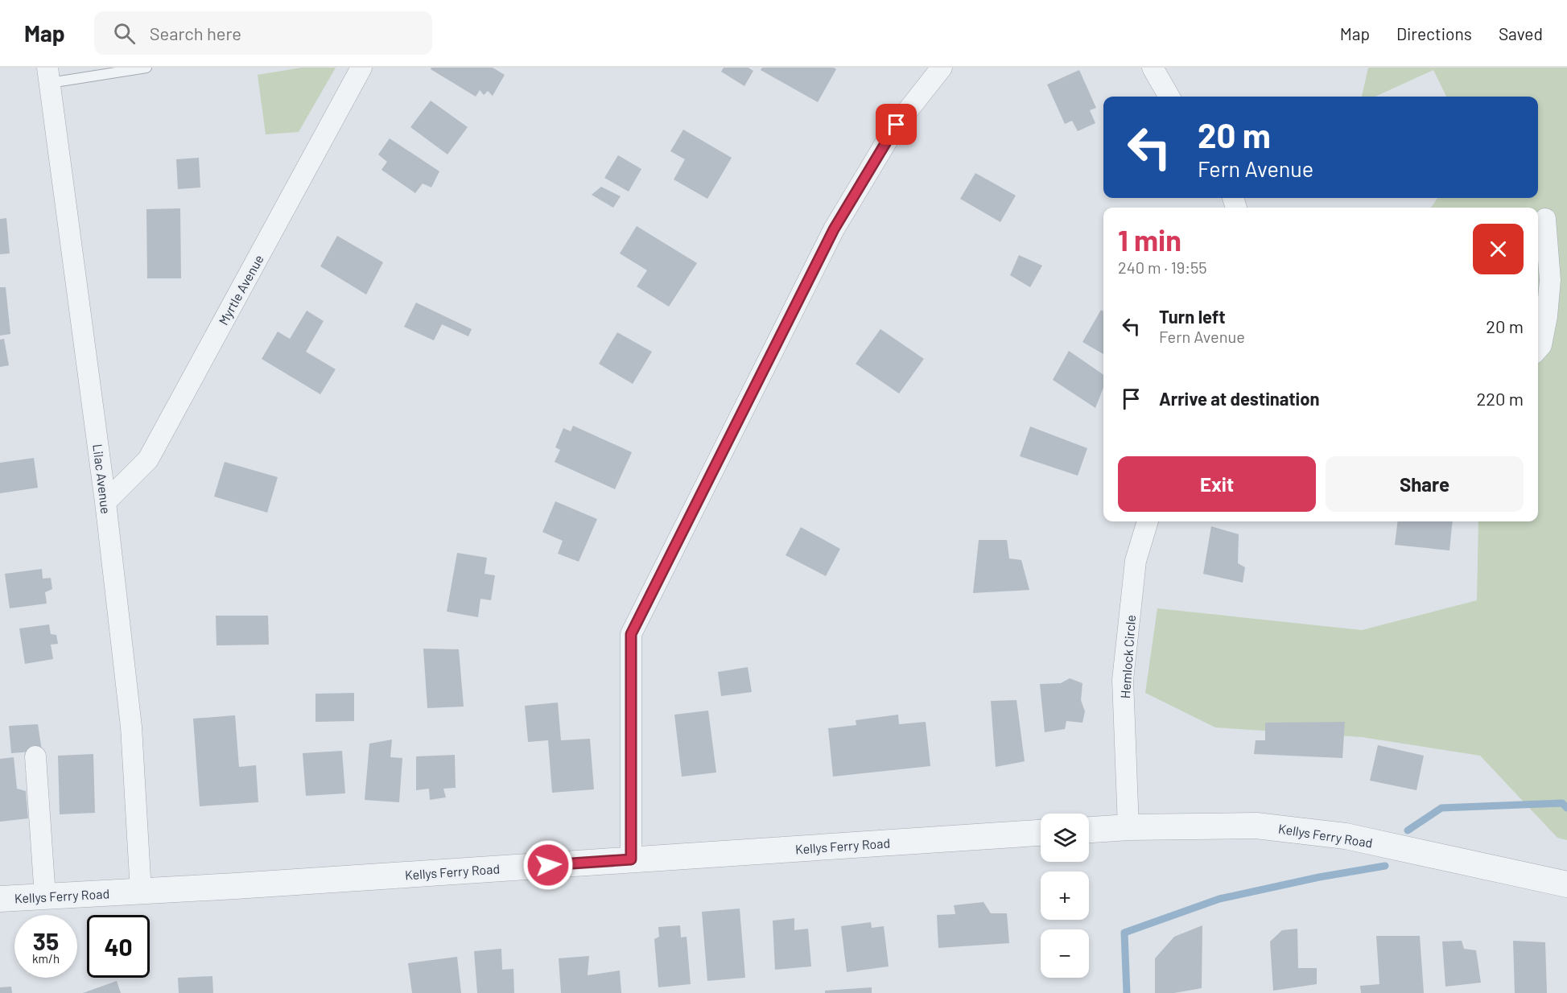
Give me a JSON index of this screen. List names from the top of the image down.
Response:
{
  "streets": {
    "street": [
      "Myrtle Avenue",
      "Lilac Avenue",
      "Hemlock Circle",
      "Kellys Ferry Road"
    ]
  },
  "crossings": [
    ["Myrtle Avenue", "Lilac Avenue"],
    ["Lilac Avenue", "Kellys Ferry Road"],
    ["Hemlock Circle", "Kellys Ferry Road"]
  ],
  "page": {
    "header": "Map",
    "search": "Search here",
    "nav": ["Map", "Directions", "Saved"],
    "turn": ["20 m", "Fern Avenue"],
    "heading": ["1 min", "240 m · 19:55"],
    "list": [
      {
        "name": "Turn left",
        "note": "Fern Avenue",
        "value": "20 m"
      },
      {
        "name": "Arrive at destination",
        "value": "220 m"
      }
    ],
    "buttons": ["Exit", "Share"],
    "map_buttons": ["+", "−"],
    "speed": "35 km/h",
    "limit": "40"
  }
}
